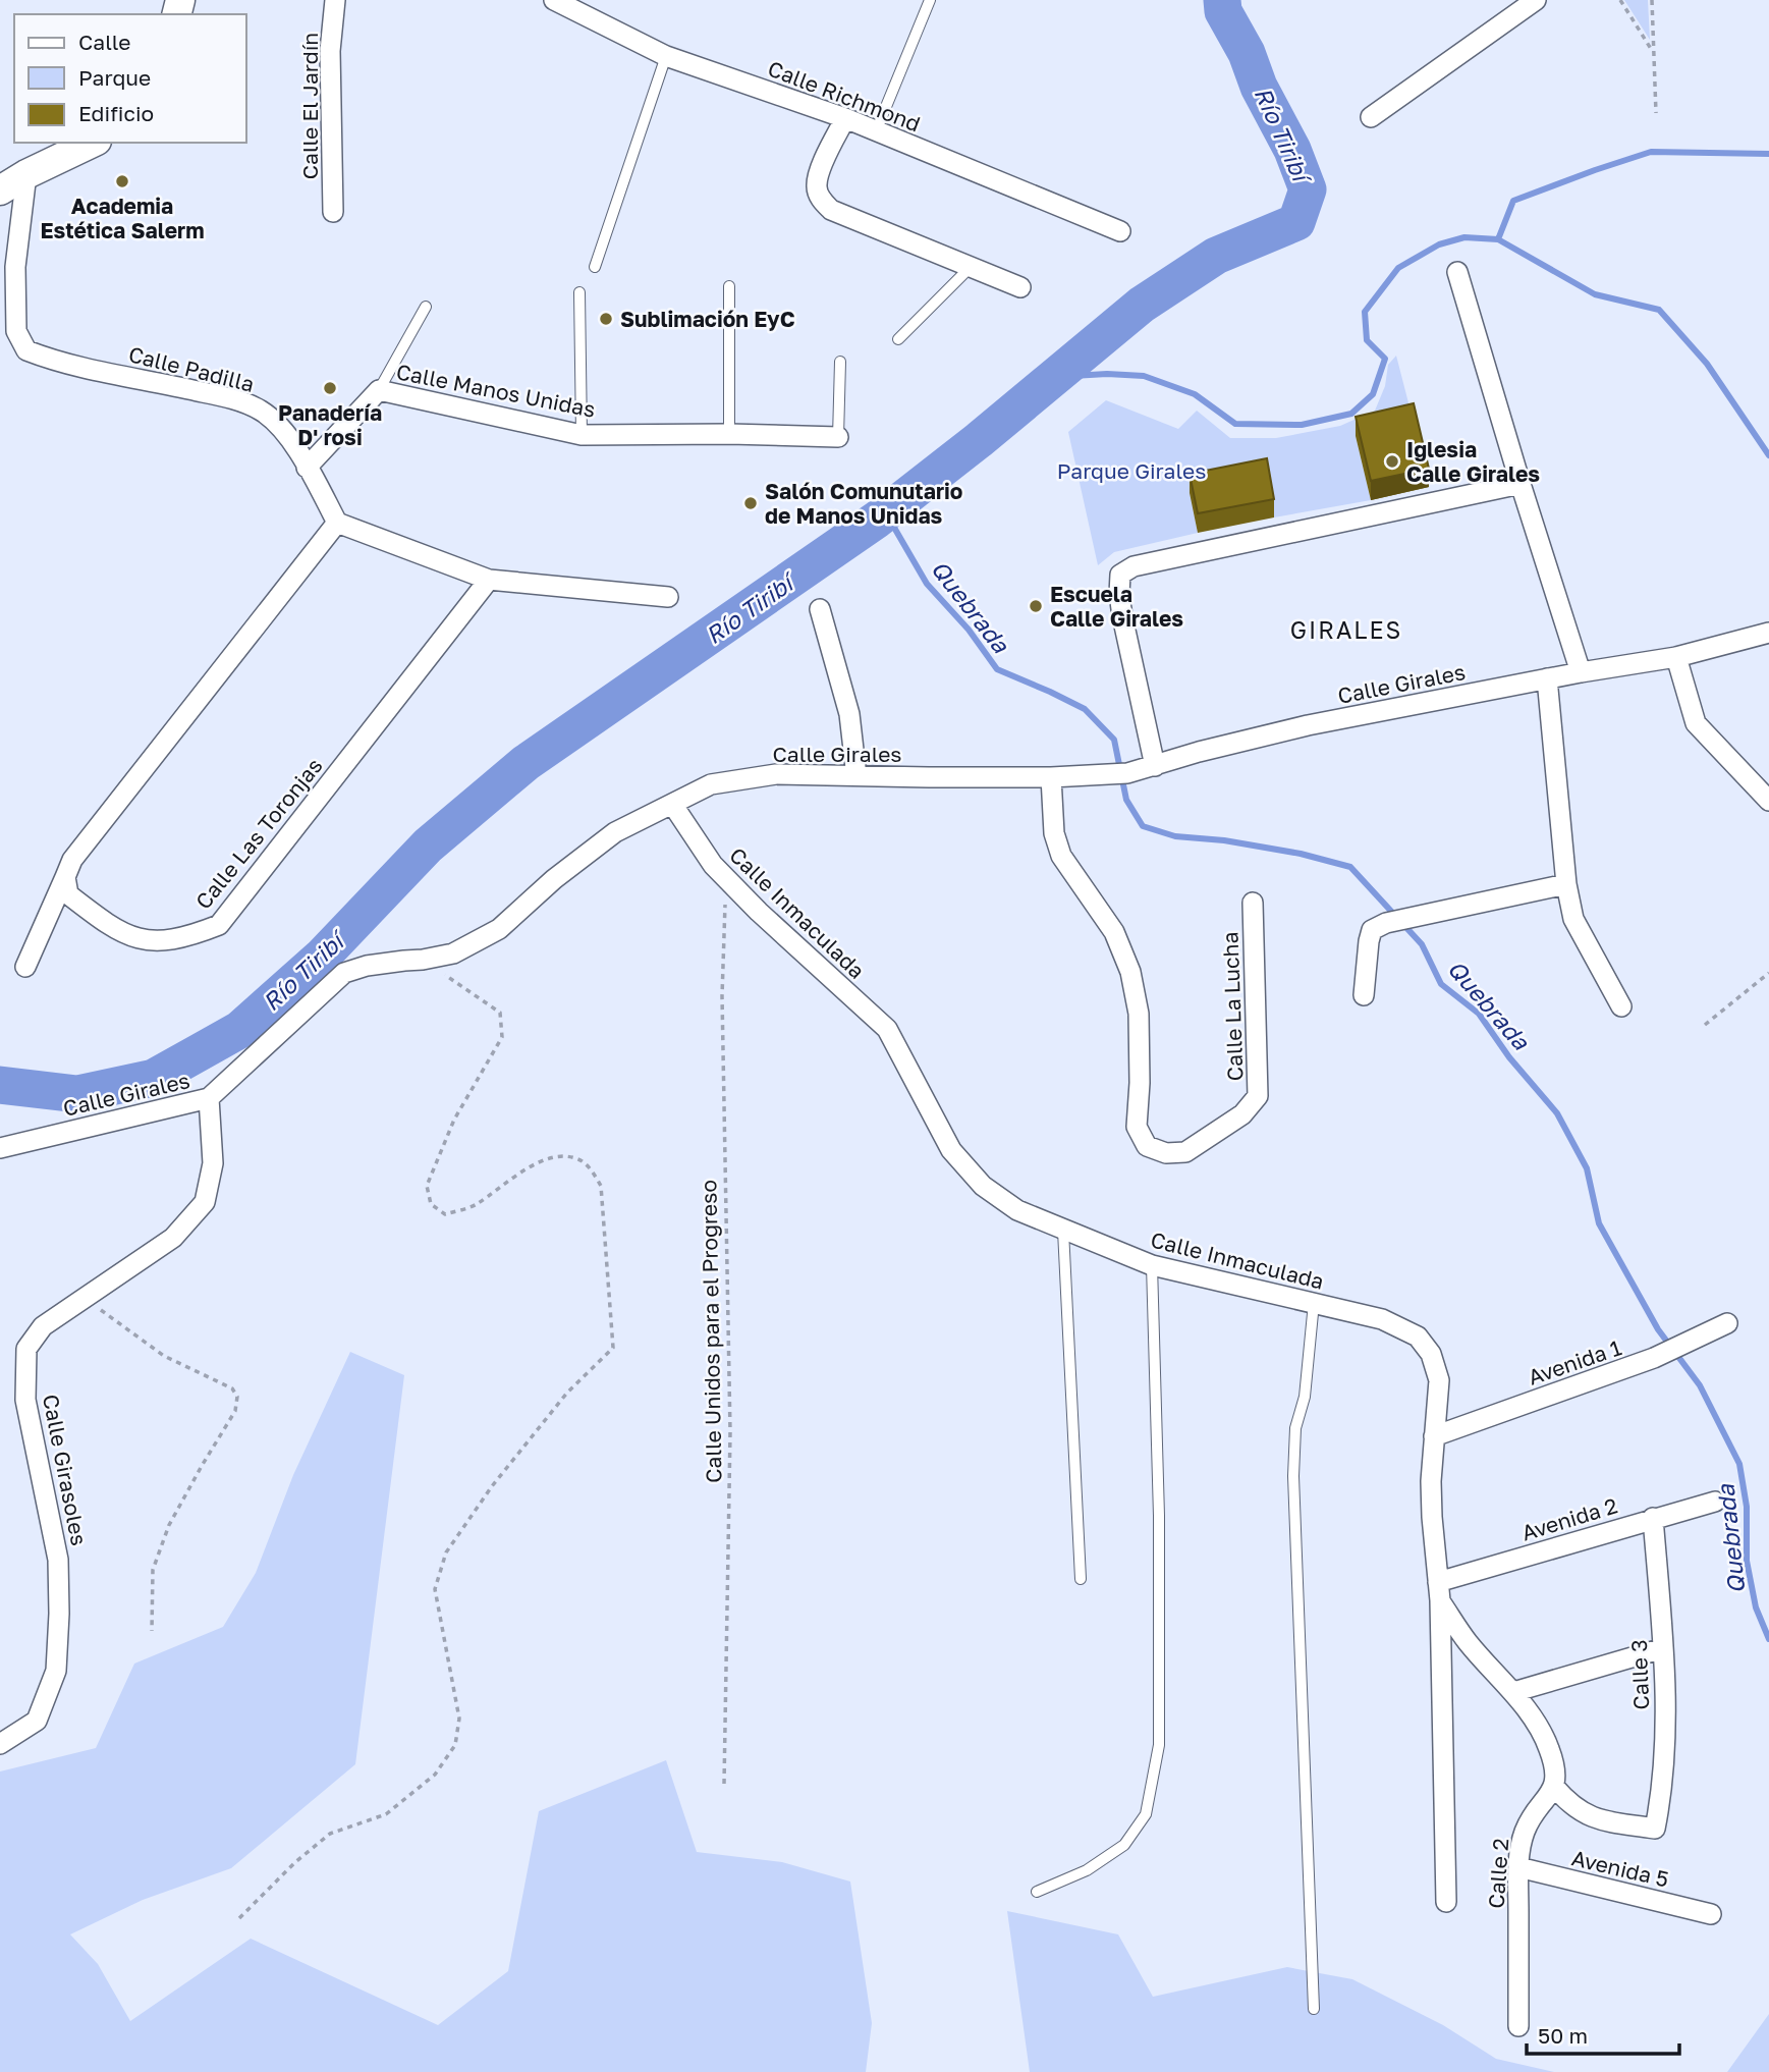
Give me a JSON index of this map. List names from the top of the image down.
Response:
{
  "streets": {
    "street": [
      "Calle Richmond",
      "Calle El Jardín",
      "Calle Padilla",
      "Calle Manos Unidas",
      "Calle Girales",
      "Calle Las Toronjas",
      "Calle Inmaculada",
      "Calle La Lucha",
      "Avenida 1",
      "Calle Girasoles",
      "Avenida 2",
      "Calle 3",
      "Avenida 5",
      "Calle 2"
    ],
    "path": ["Calle Unidos para el Progreso"]
  },
  "crossings": [
    ["Calle Padilla", "Calle Manos Unidas"],
    ["Calle Girales", "Calle Inmaculada"],
    ["Calle Girales", "Calle La Lucha"],
    ["Calle Girales", "Calle Girasoles"],
    ["Calle Inmaculada", "Calle Unidos para el Progreso"],
    ["Calle Inmaculada", "Avenida 1"],
    ["Calle Inmaculada", "Avenida 2"],
    ["Avenida 2", "Calle 3"],
    ["Calle 3", "Calle 2"],
    ["Avenida 5", "Calle 2"]
  ],
  "districts": ["GIRALES"],
  "water": ["Río Tiribí", "Quebrada"],
  "parks": ["Parque Girales"],
  "places": [
    "Academia Estética Salerm",
    "Sublimación EyC",
    "Panadería D' rosi",
    "Iglesia Calle Girales",
    "Salón Comunutario de Manos Unidas",
    "Escuela Calle Girales"
  ],
  "legend": ["Calle", "Parque", "Edificio"],
  "scale_bar": "50 m"
}
